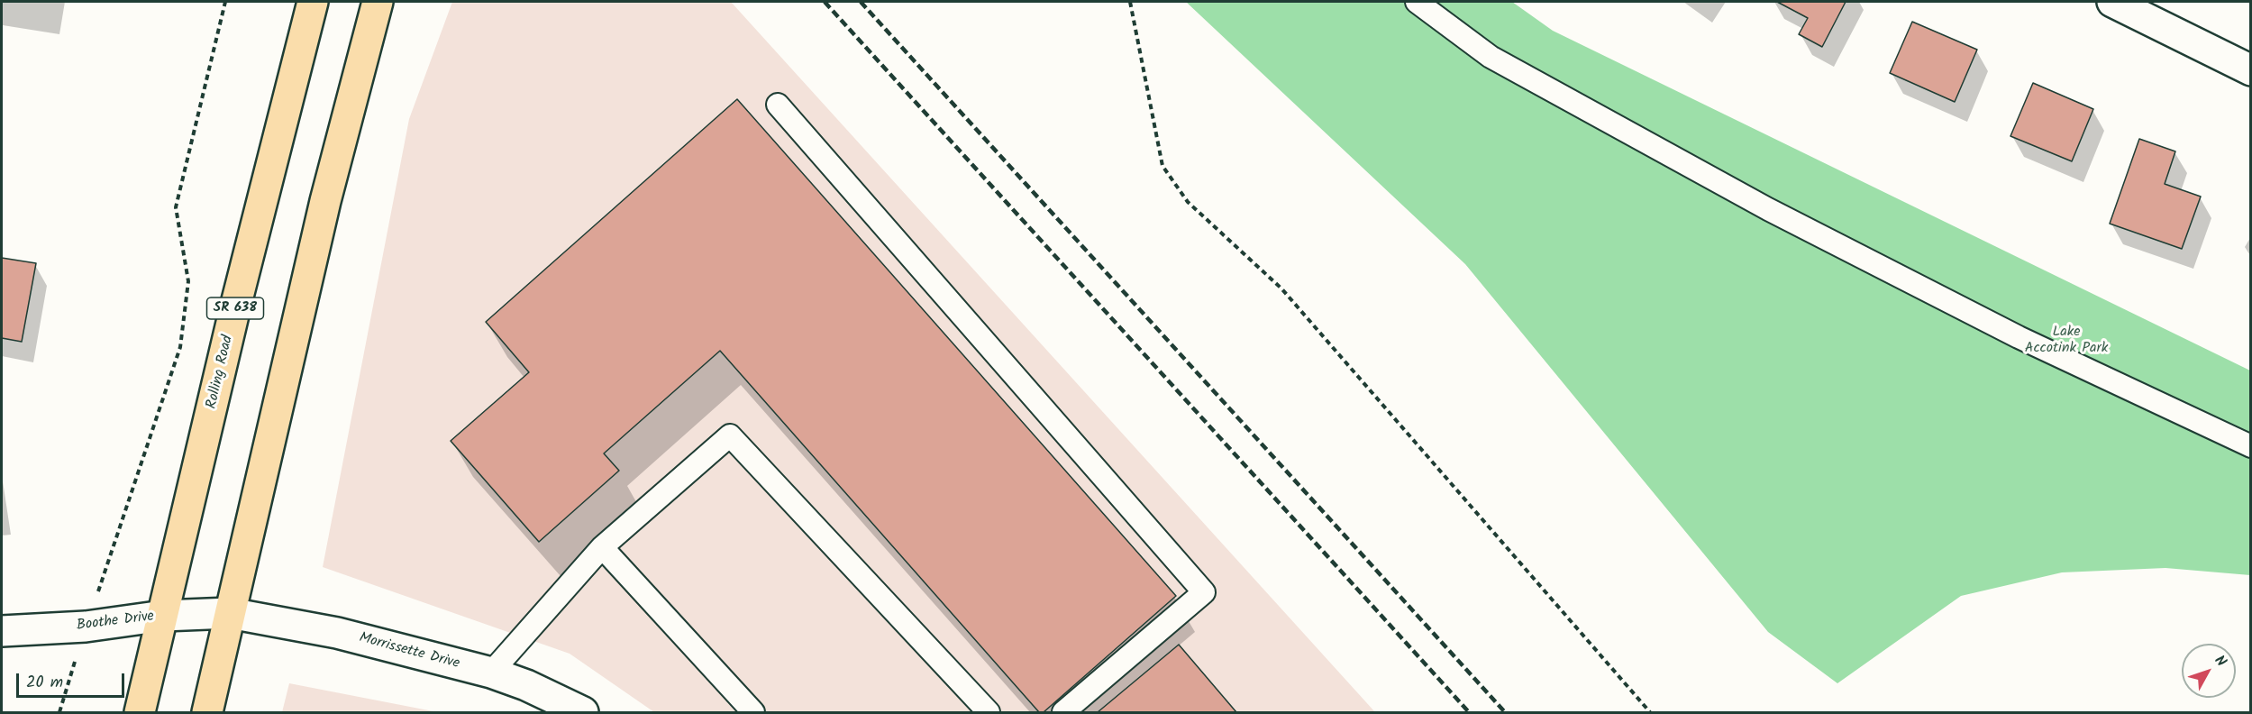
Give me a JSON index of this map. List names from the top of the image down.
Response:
{
  "streets": {
    "main road": ["SR 638", "Rolling Road"],
    "street": ["Boothe Drive", "Morrissette Drive"]
  },
  "crossings": [
    ["Rolling Road", "Boothe Drive"],
    ["Boothe Drive", "Morrissette Drive"]
  ],
  "parks": ["Lake Accotink Park"],
  "scale_bar": "20 m",
  "north": "top right"
}
